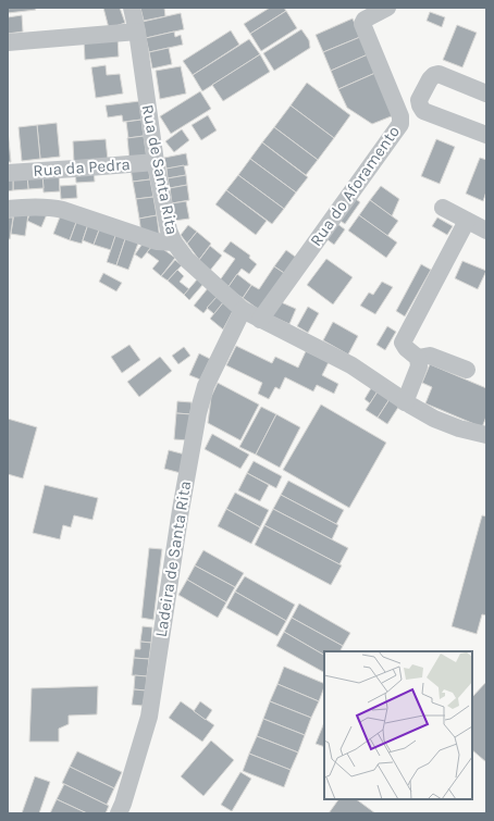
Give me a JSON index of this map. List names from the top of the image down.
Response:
{
  "streets": {
    "street": [
      "Rua da Pedra",
      "Rua de Santa Rita",
      "Rua do Aforamento",
      "Ladeira de Santa Rita"
    ]
  },
  "crossings": [
    ["Rua da Pedra", "Rua de Santa Rita"],
    ["Rua de Santa Rita", "Rua do Aforamento"],
    ["Rua de Santa Rita", "Ladeira de Santa Rita"]
  ]
}
